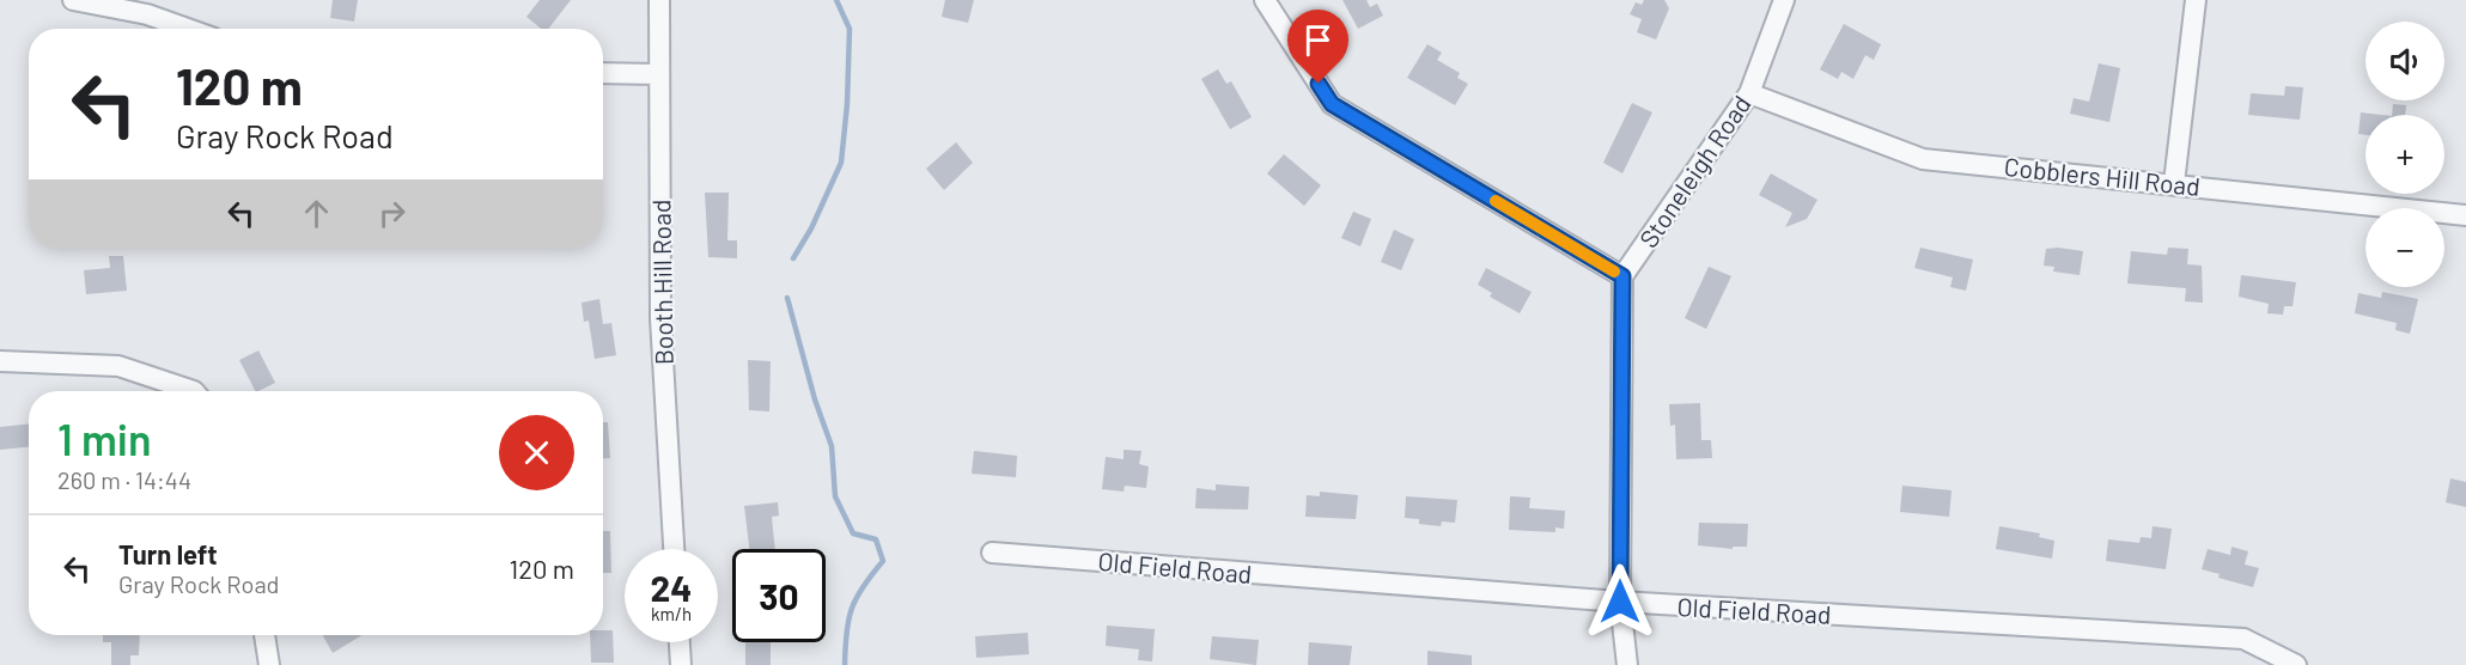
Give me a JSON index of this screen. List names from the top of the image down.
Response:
{
  "streets": {
    "street": [
      "Stoneleigh Road",
      "Cobblers Hill Road",
      "Booth Hill Road",
      "Old Field Road"
    ]
  },
  "crossings": [
    ["Stoneleigh Road", "Cobblers Hill Road"]
  ],
  "page": {
    "map_buttons": ["+", "−"],
    "turn": ["120 m", "Gray Rock Road"],
    "heading": ["1 min", "260 m · 14:44"],
    "list": [
      {
        "name": "Turn left",
        "note": "Gray Rock Road",
        "value": "120 m"
      }
    ],
    "speed": "24 km/h",
    "limit": "30"
  }
}
